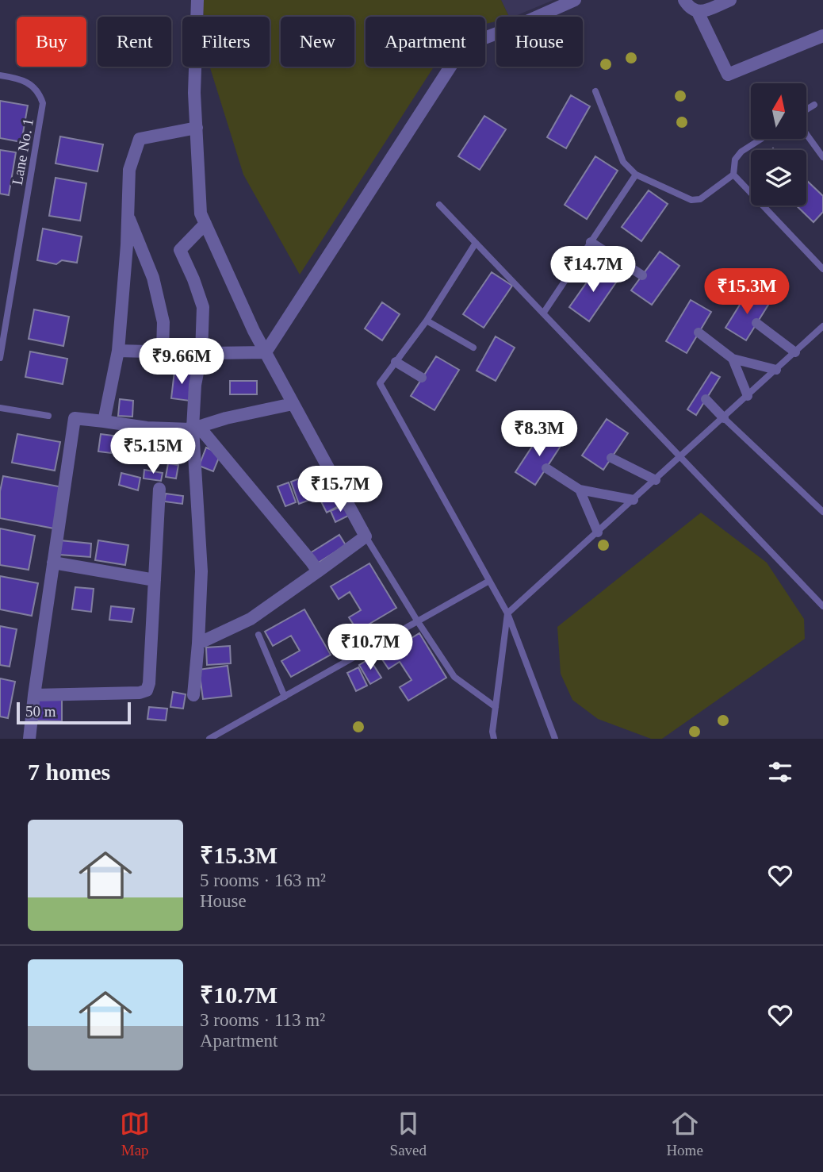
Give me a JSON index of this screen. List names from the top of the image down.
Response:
{
  "streets": {
    "lane": ["Lane No. 1"]
  },
  "scale_bar": "50 m",
  "north": "top",
  "page": {
    "chip": [
      "Buy",
      "Rent",
      "Filters",
      "New",
      "Apartment",
      "House"
    ],
    "price": [
      "₹14.7M",
      "₹15.3M",
      "₹9.66M",
      "₹8.3M",
      "₹5.15M",
      "₹15.7M",
      "₹10.7M"
    ],
    "scale": "50 m",
    "heading": "7 homes",
    "list": [
      {
        "name": "₹15.3M",
        "note": "5 rooms · 163 m² · House"
      },
      {
        "name": "₹10.7M",
        "note": "3 rooms · 113 m² · Apartment"
      }
    ],
    "tabs": ["Map", "Saved", "Home"]
  }
}
